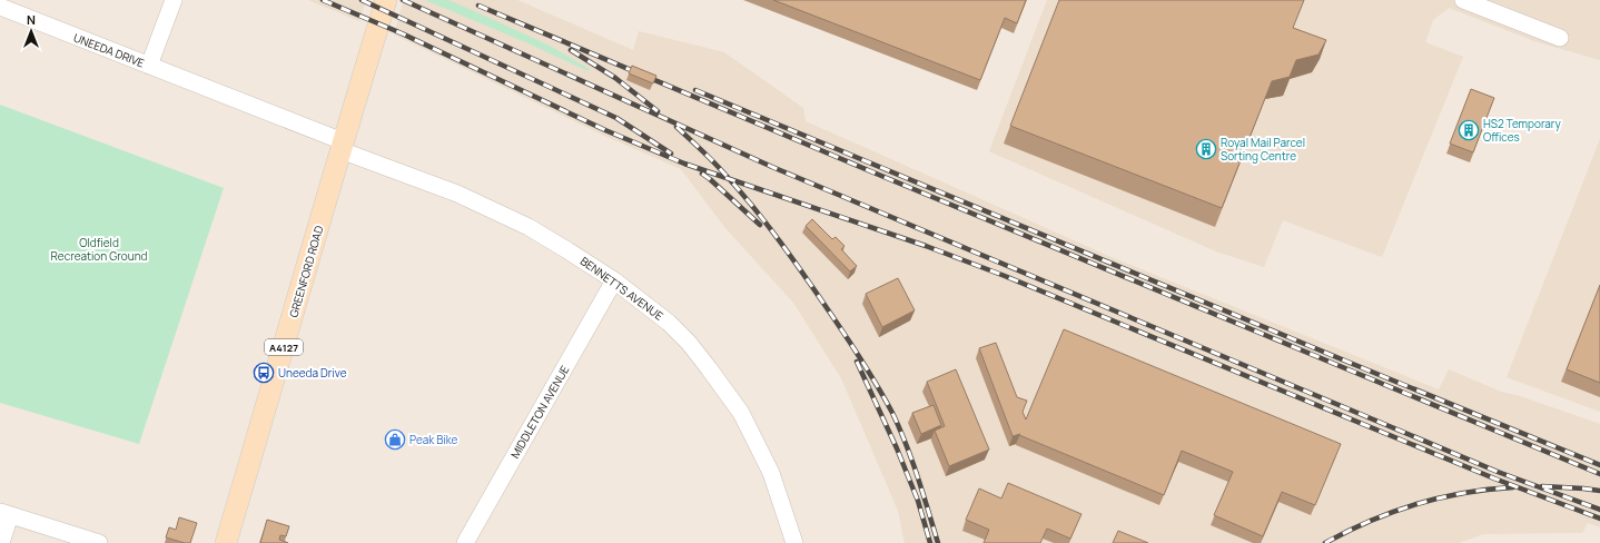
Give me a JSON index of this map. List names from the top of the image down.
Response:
{
  "streets": {
    "main road": ["GREENFORD ROAD", "A4127"],
    "street": ["UNEEDA DRIVE", "BENNETTS AVENUE", "MIDDLETON AVENUE"]
  },
  "crossings": [
    ["UNEEDA DRIVE", "GREENFORD ROAD"],
    ["UNEEDA DRIVE", "BENNETTS AVENUE"],
    ["GREENFORD ROAD", "BENNETTS AVENUE"],
    ["BENNETTS AVENUE", "MIDDLETON AVENUE"]
  ],
  "parks": ["Oldfield Recreation Ground"],
  "places": {
    "building": ["HS2 Temporary Offices", "Royal Mail Parcel Sorting Centre"],
    "bus stop": ["Uneeda Drive"],
    "shop": ["Peak Bike"]
  },
  "north": "top"
}
